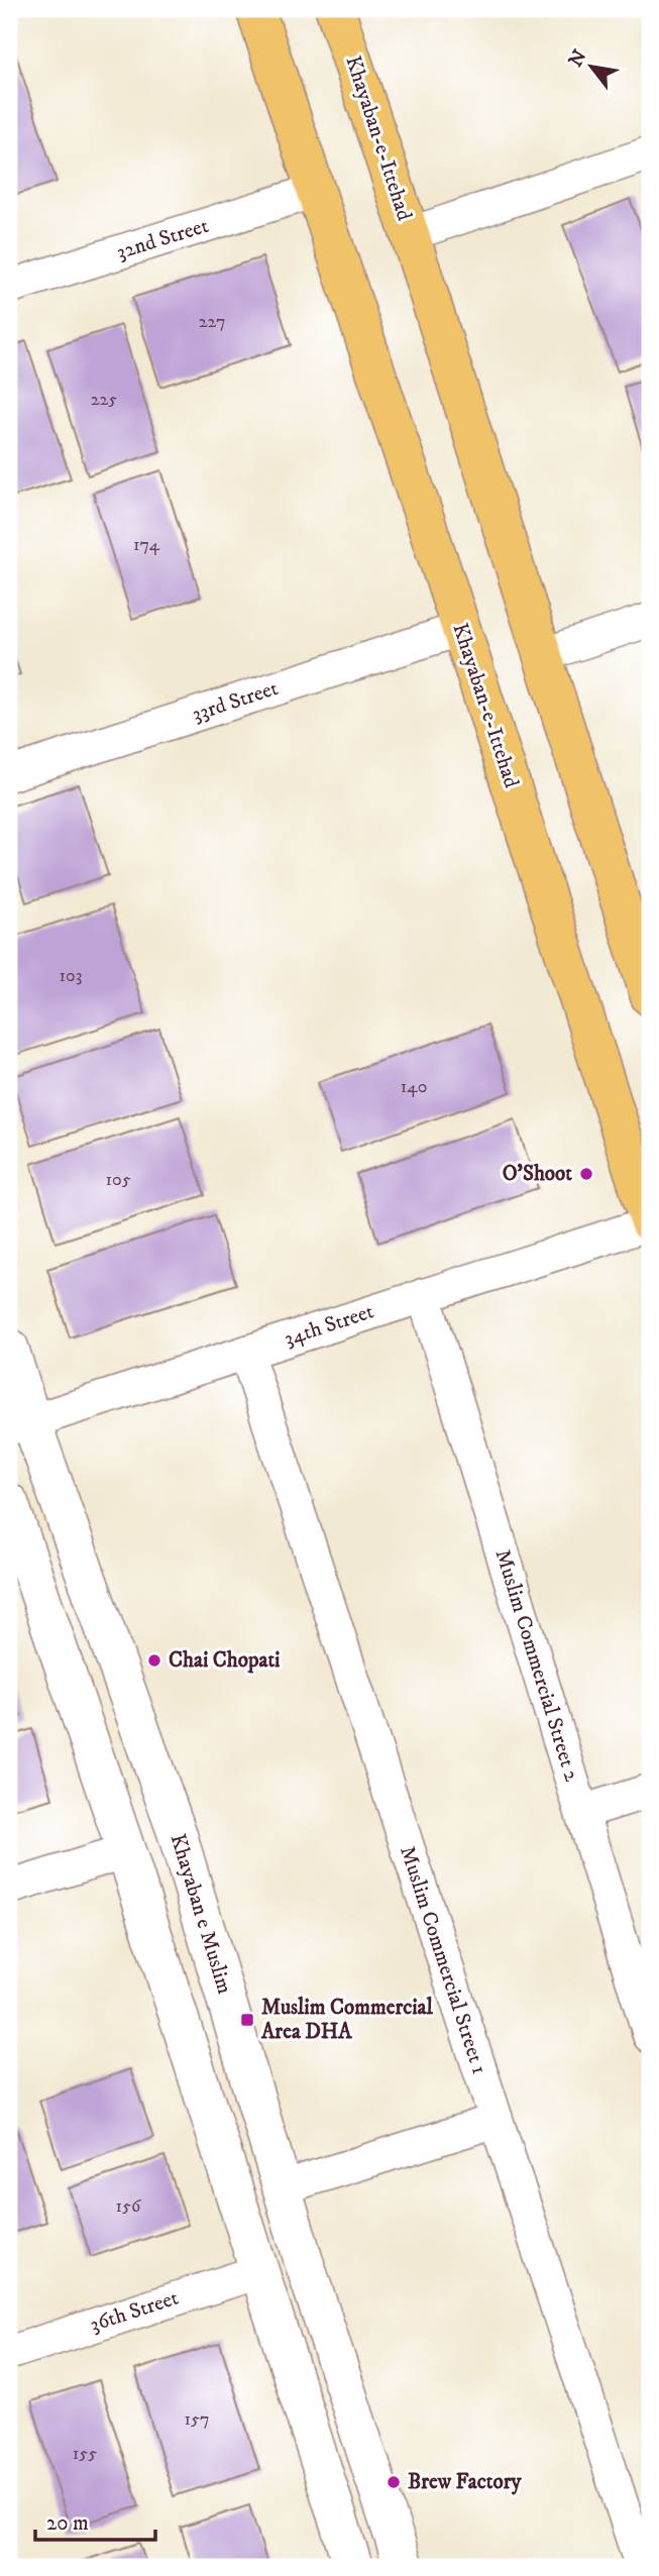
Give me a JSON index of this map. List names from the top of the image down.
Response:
{
  "streets": {
    "main road": ["Khayaban-e-Ittehad"],
    "street": [
      "32nd Street",
      "33rd Street",
      "34th Street",
      "Muslim Commercial Street 2",
      "Khayaban e Muslim",
      "Muslim Commercial Street 1",
      "36th Street"
    ]
  },
  "crossings": [
    ["Khayaban-e-Ittehad", "32nd Street"],
    ["Khayaban-e-Ittehad", "33rd Street"],
    ["Khayaban-e-Ittehad", "34th Street"],
    ["34th Street", "Muslim Commercial Street 2"],
    ["34th Street", "Khayaban e Muslim"],
    ["34th Street", "Muslim Commercial Street 1"]
  ],
  "places": {
    "other": ["O'Shoot", "Chai Chopati", "Brew Factory"],
    "transit": ["Muslim Commercial Area DHA"]
  },
  "house_numbers": [
    "227",
    "225",
    "174",
    "103",
    "140",
    "105",
    "156",
    "157",
    "155"
  ],
  "scale_bar": "20 m",
  "north": "top left"
}
